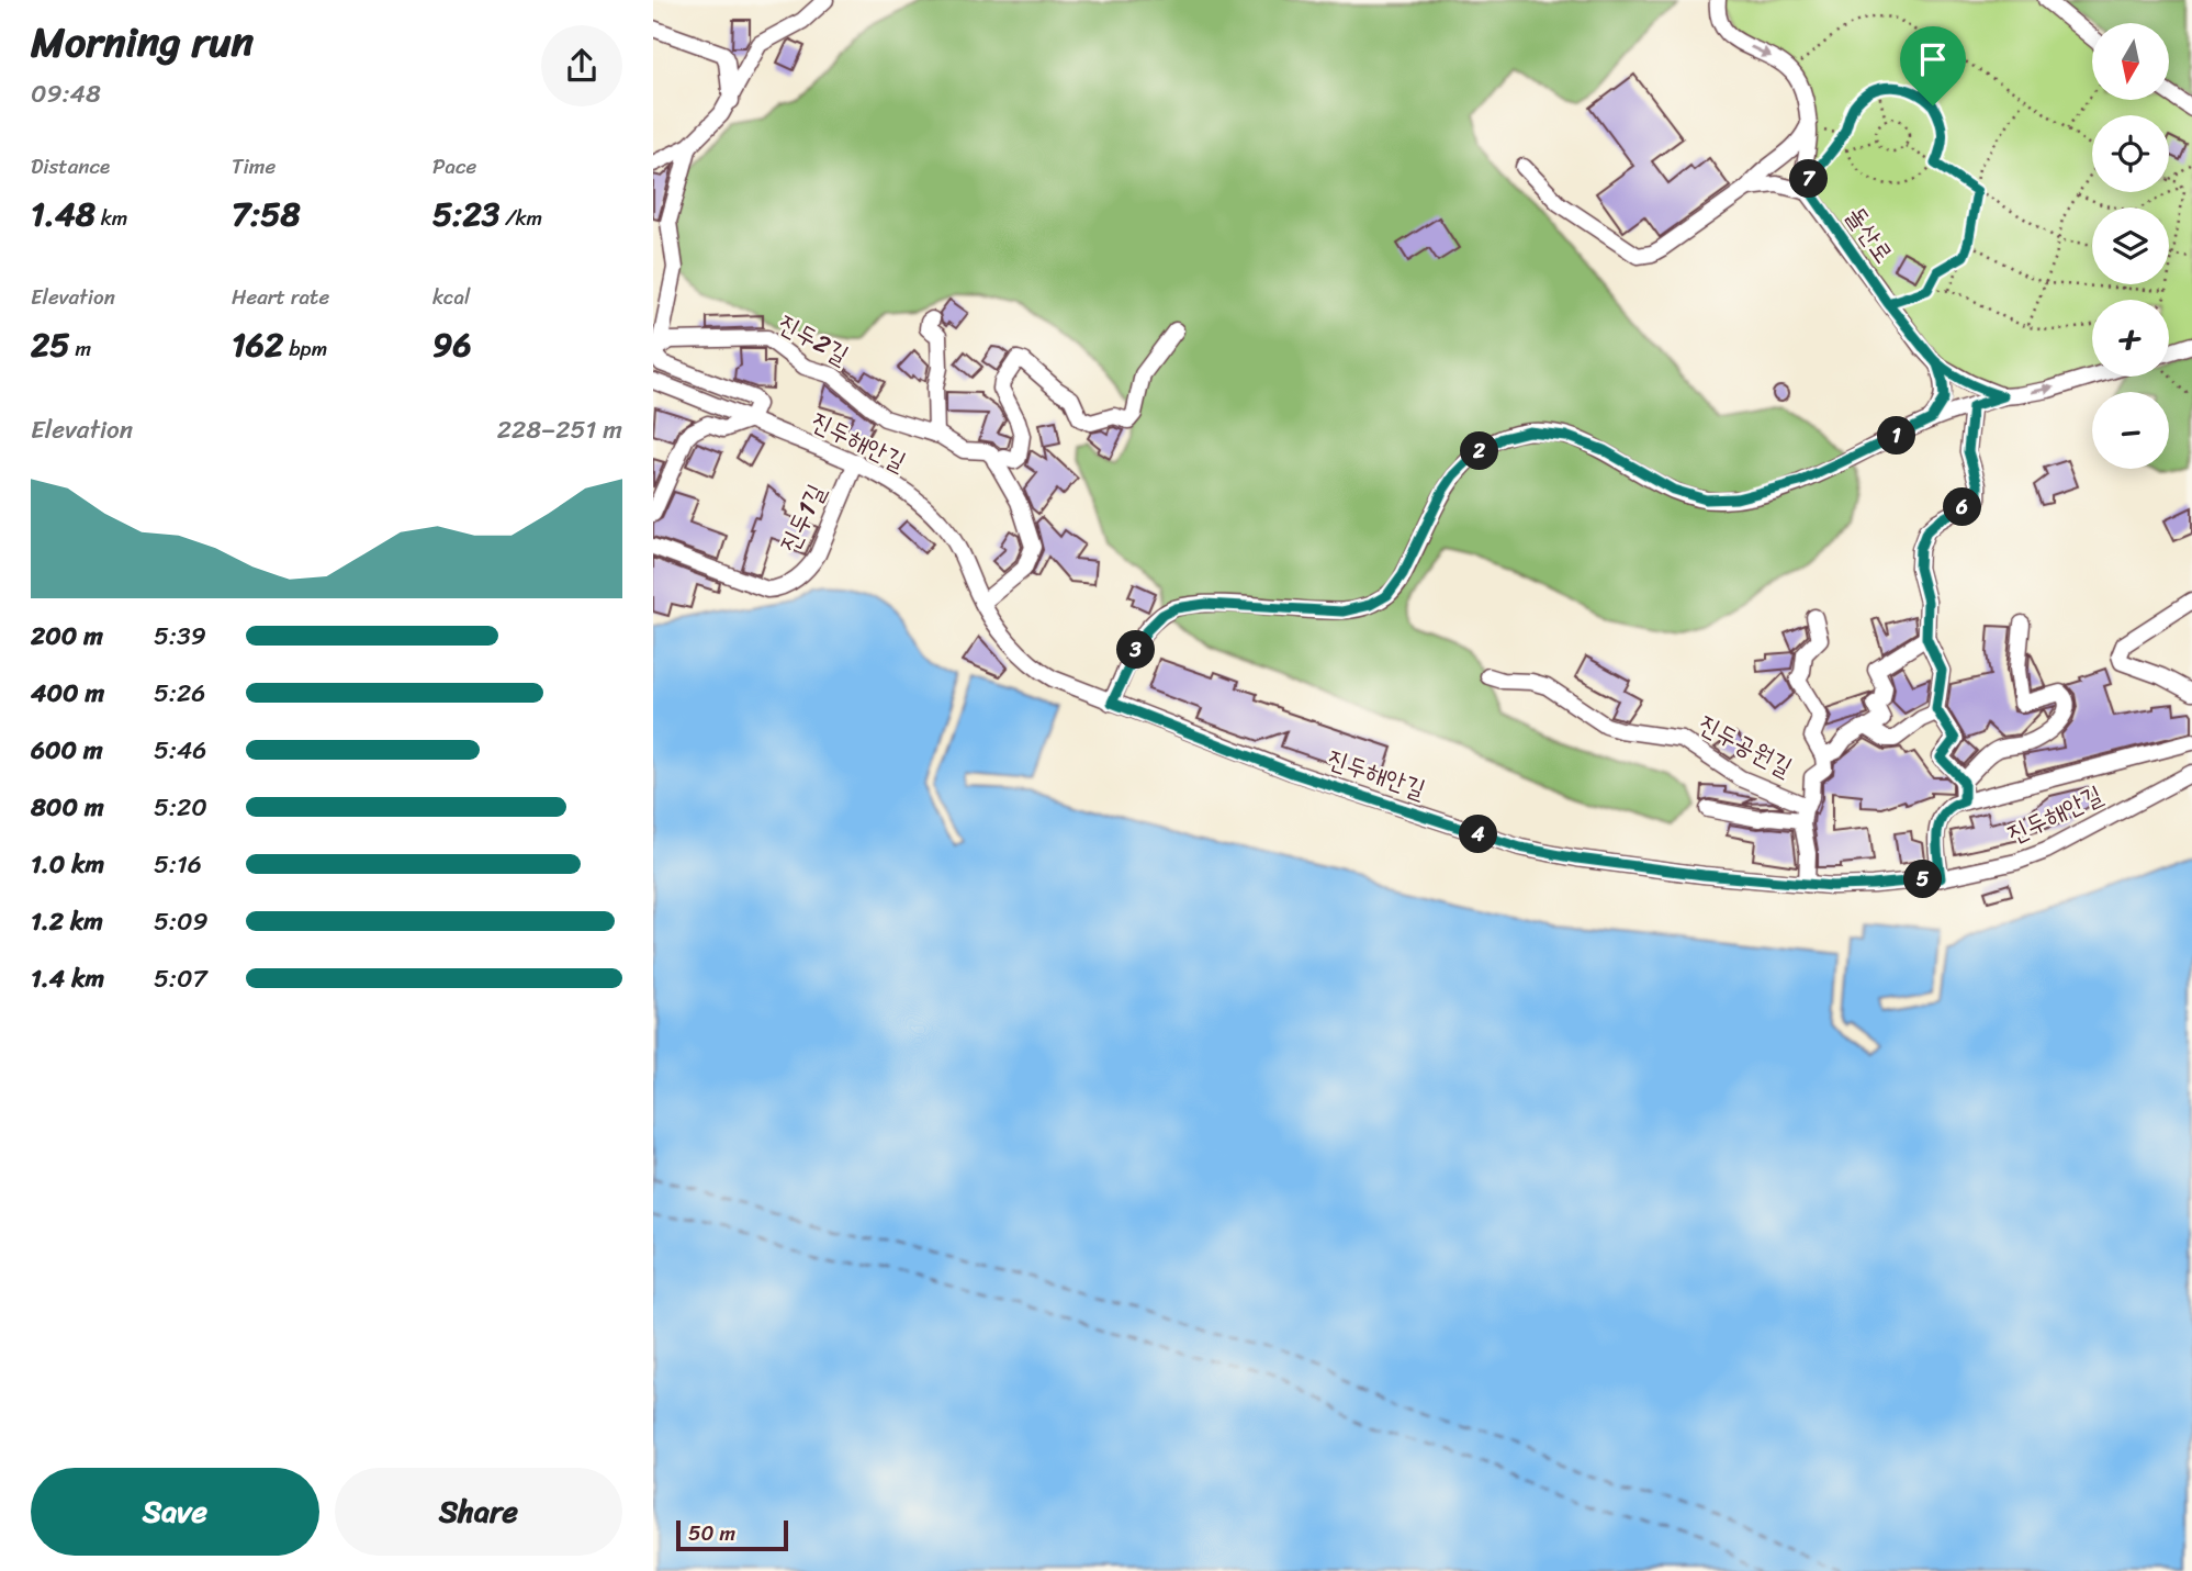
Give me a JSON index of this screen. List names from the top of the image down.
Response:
{
  "streets": {
    "street": [
      "돌산로",
      "진두2길",
      "진두해안길",
      "진두1길",
      "진두공원길"
    ]
  },
  "crossings": [
    ["진두해안길", "진두1길"],
    ["진두해안길", "진두공원길"]
  ],
  "scale_bar": "50 m",
  "north": "bottom",
  "page": {
    "heading": ["Morning run", "09:48"],
    "map_buttons": ["+", "−"],
    "stats": [
      ["Distance", "1.48 km"],
      ["Time", "7:58"],
      ["Pace", "5:23 /km"],
      ["Elevation", "25 m"],
      ["Heart rate", "162 bpm"],
      ["kcal", "96"]
    ],
    "pins": [
      "7",
      "1",
      "2",
      "6",
      "3",
      "4",
      "5"
    ],
    "chart": ["Elevation", "228–251 m"],
    "list": [
      {
        "name": "200 m",
        "note": "5:39"
      },
      {
        "name": "400 m",
        "note": "5:26"
      },
      {
        "name": "600 m",
        "note": "5:46"
      },
      {
        "name": "800 m",
        "note": "5:20"
      },
      {
        "name": "1.0 km",
        "note": "5:16"
      },
      {
        "name": "1.2 km",
        "note": "5:09"
      },
      {
        "name": "1.4 km",
        "note": "5:07"
      }
    ],
    "buttons": ["Save", "Share"],
    "scale": "50 m"
  }
}
